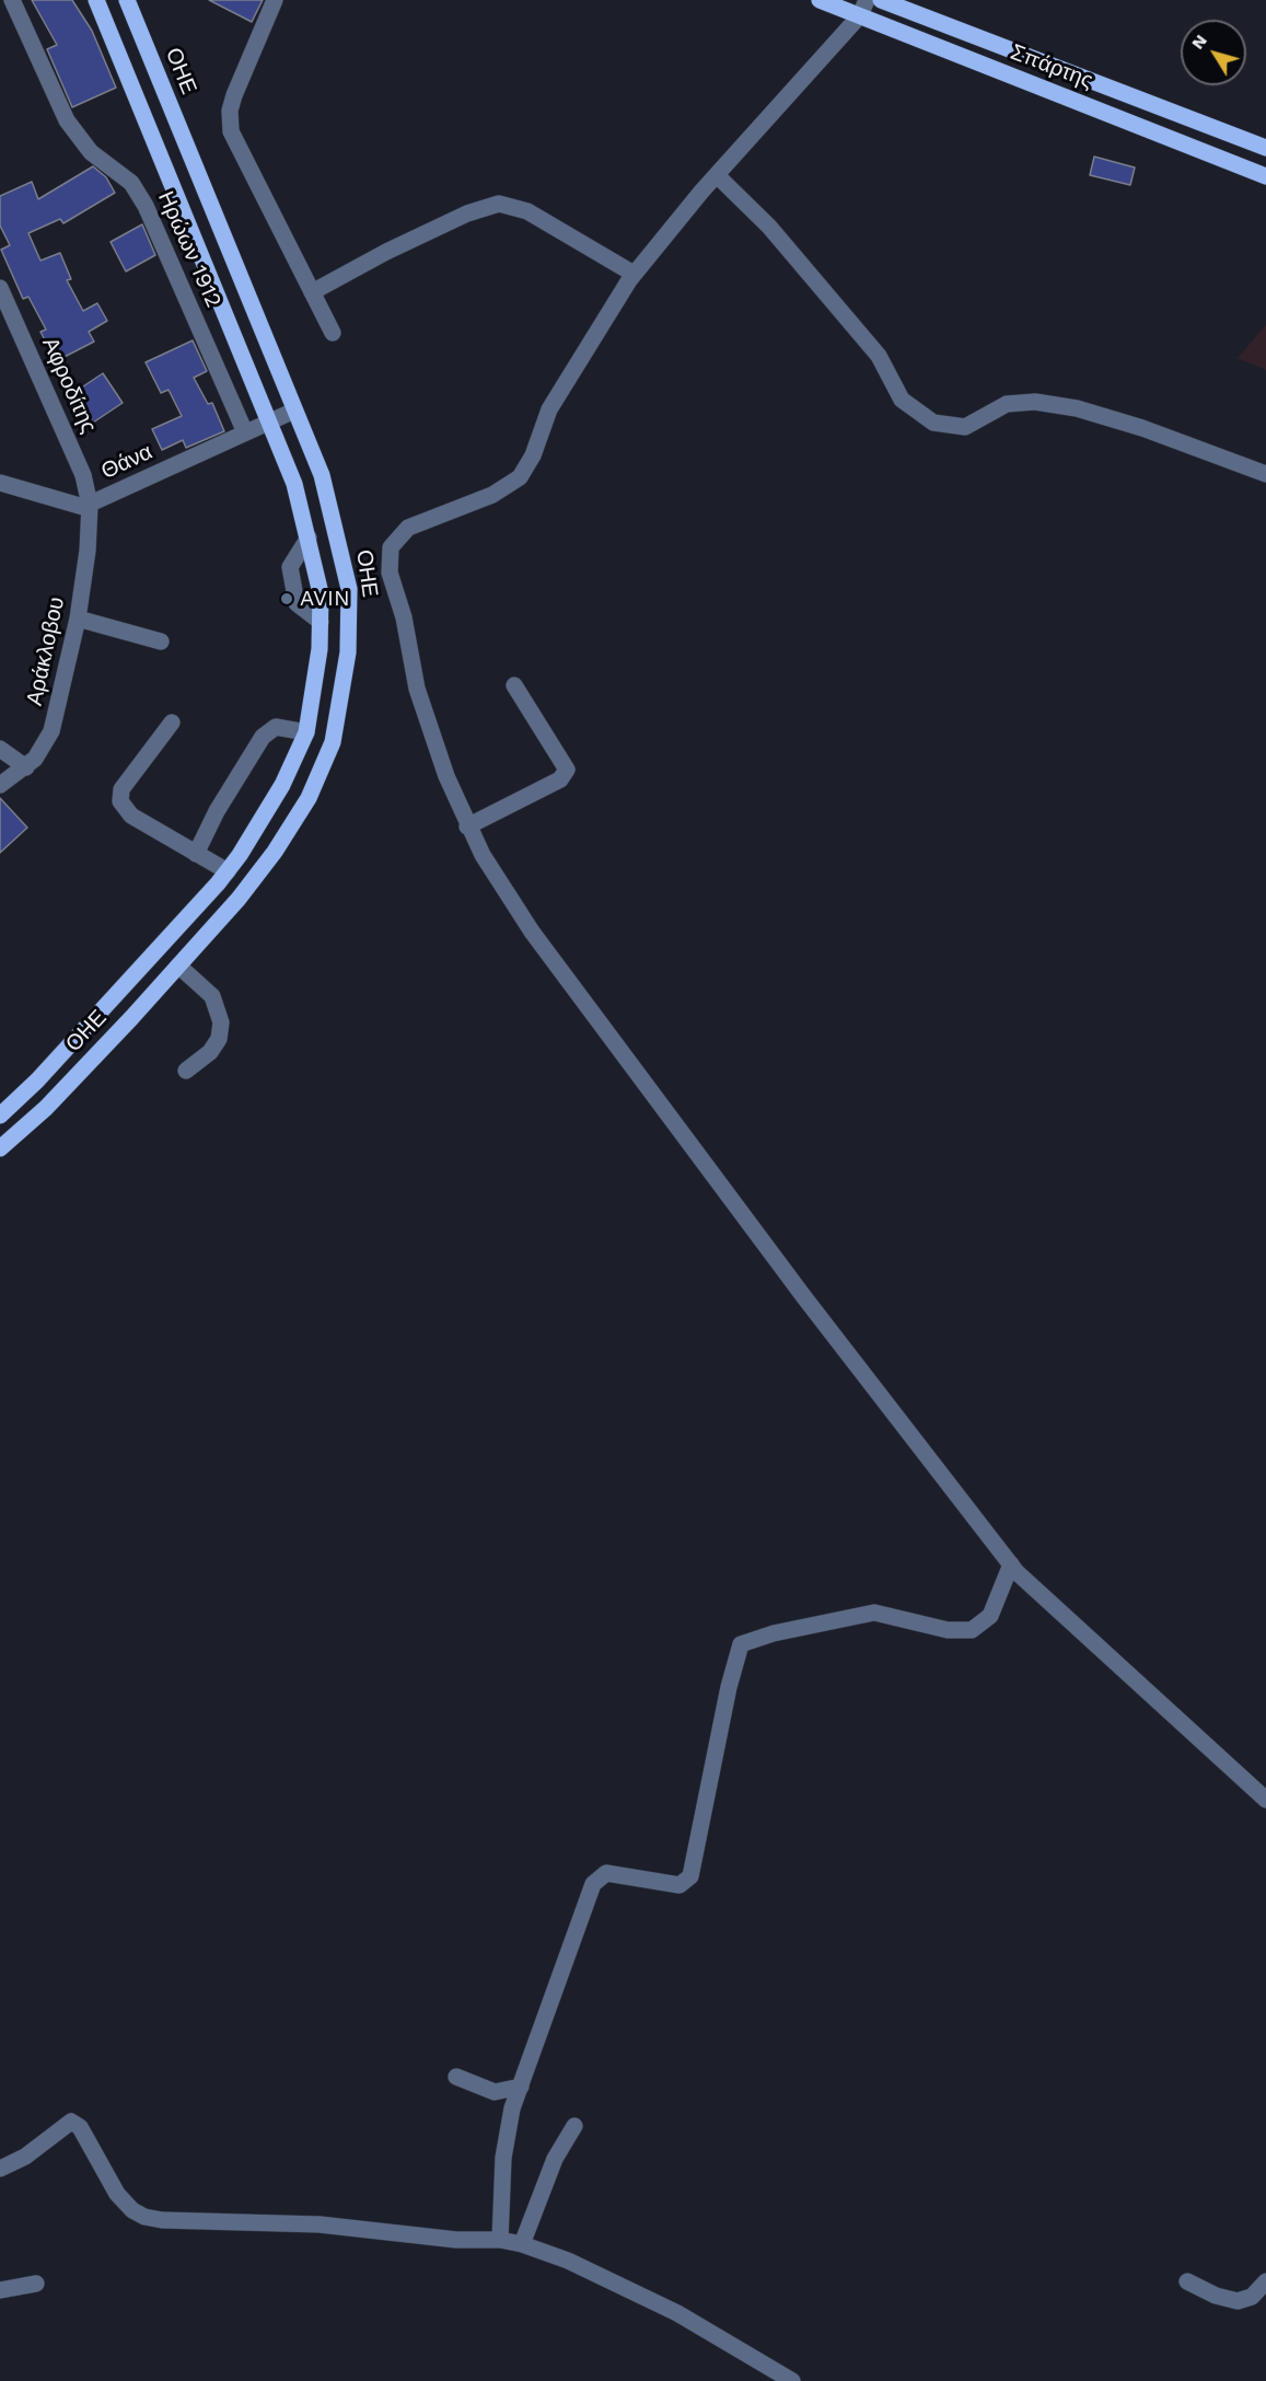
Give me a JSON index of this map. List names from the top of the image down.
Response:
{
  "streets": {
    "main road": ["Σπάρτης", "ΟΗΕ"],
    "street": [
      "Ηρώων 1912",
      "Αφροδίτης",
      "Θάνα",
      "Αράκλοβου"
    ]
  },
  "crossings": [
    ["ΟΗΕ", "Θάνα"],
    ["Ηρώων 1912", "Θάνα"],
    ["Αφροδίτης", "Θάνα"],
    ["Αφροδίτης", "Αράκλοβου"],
    ["Θάνα", "Αράκλοβου"]
  ],
  "places": ["AVIN"],
  "north": "top left"
}
